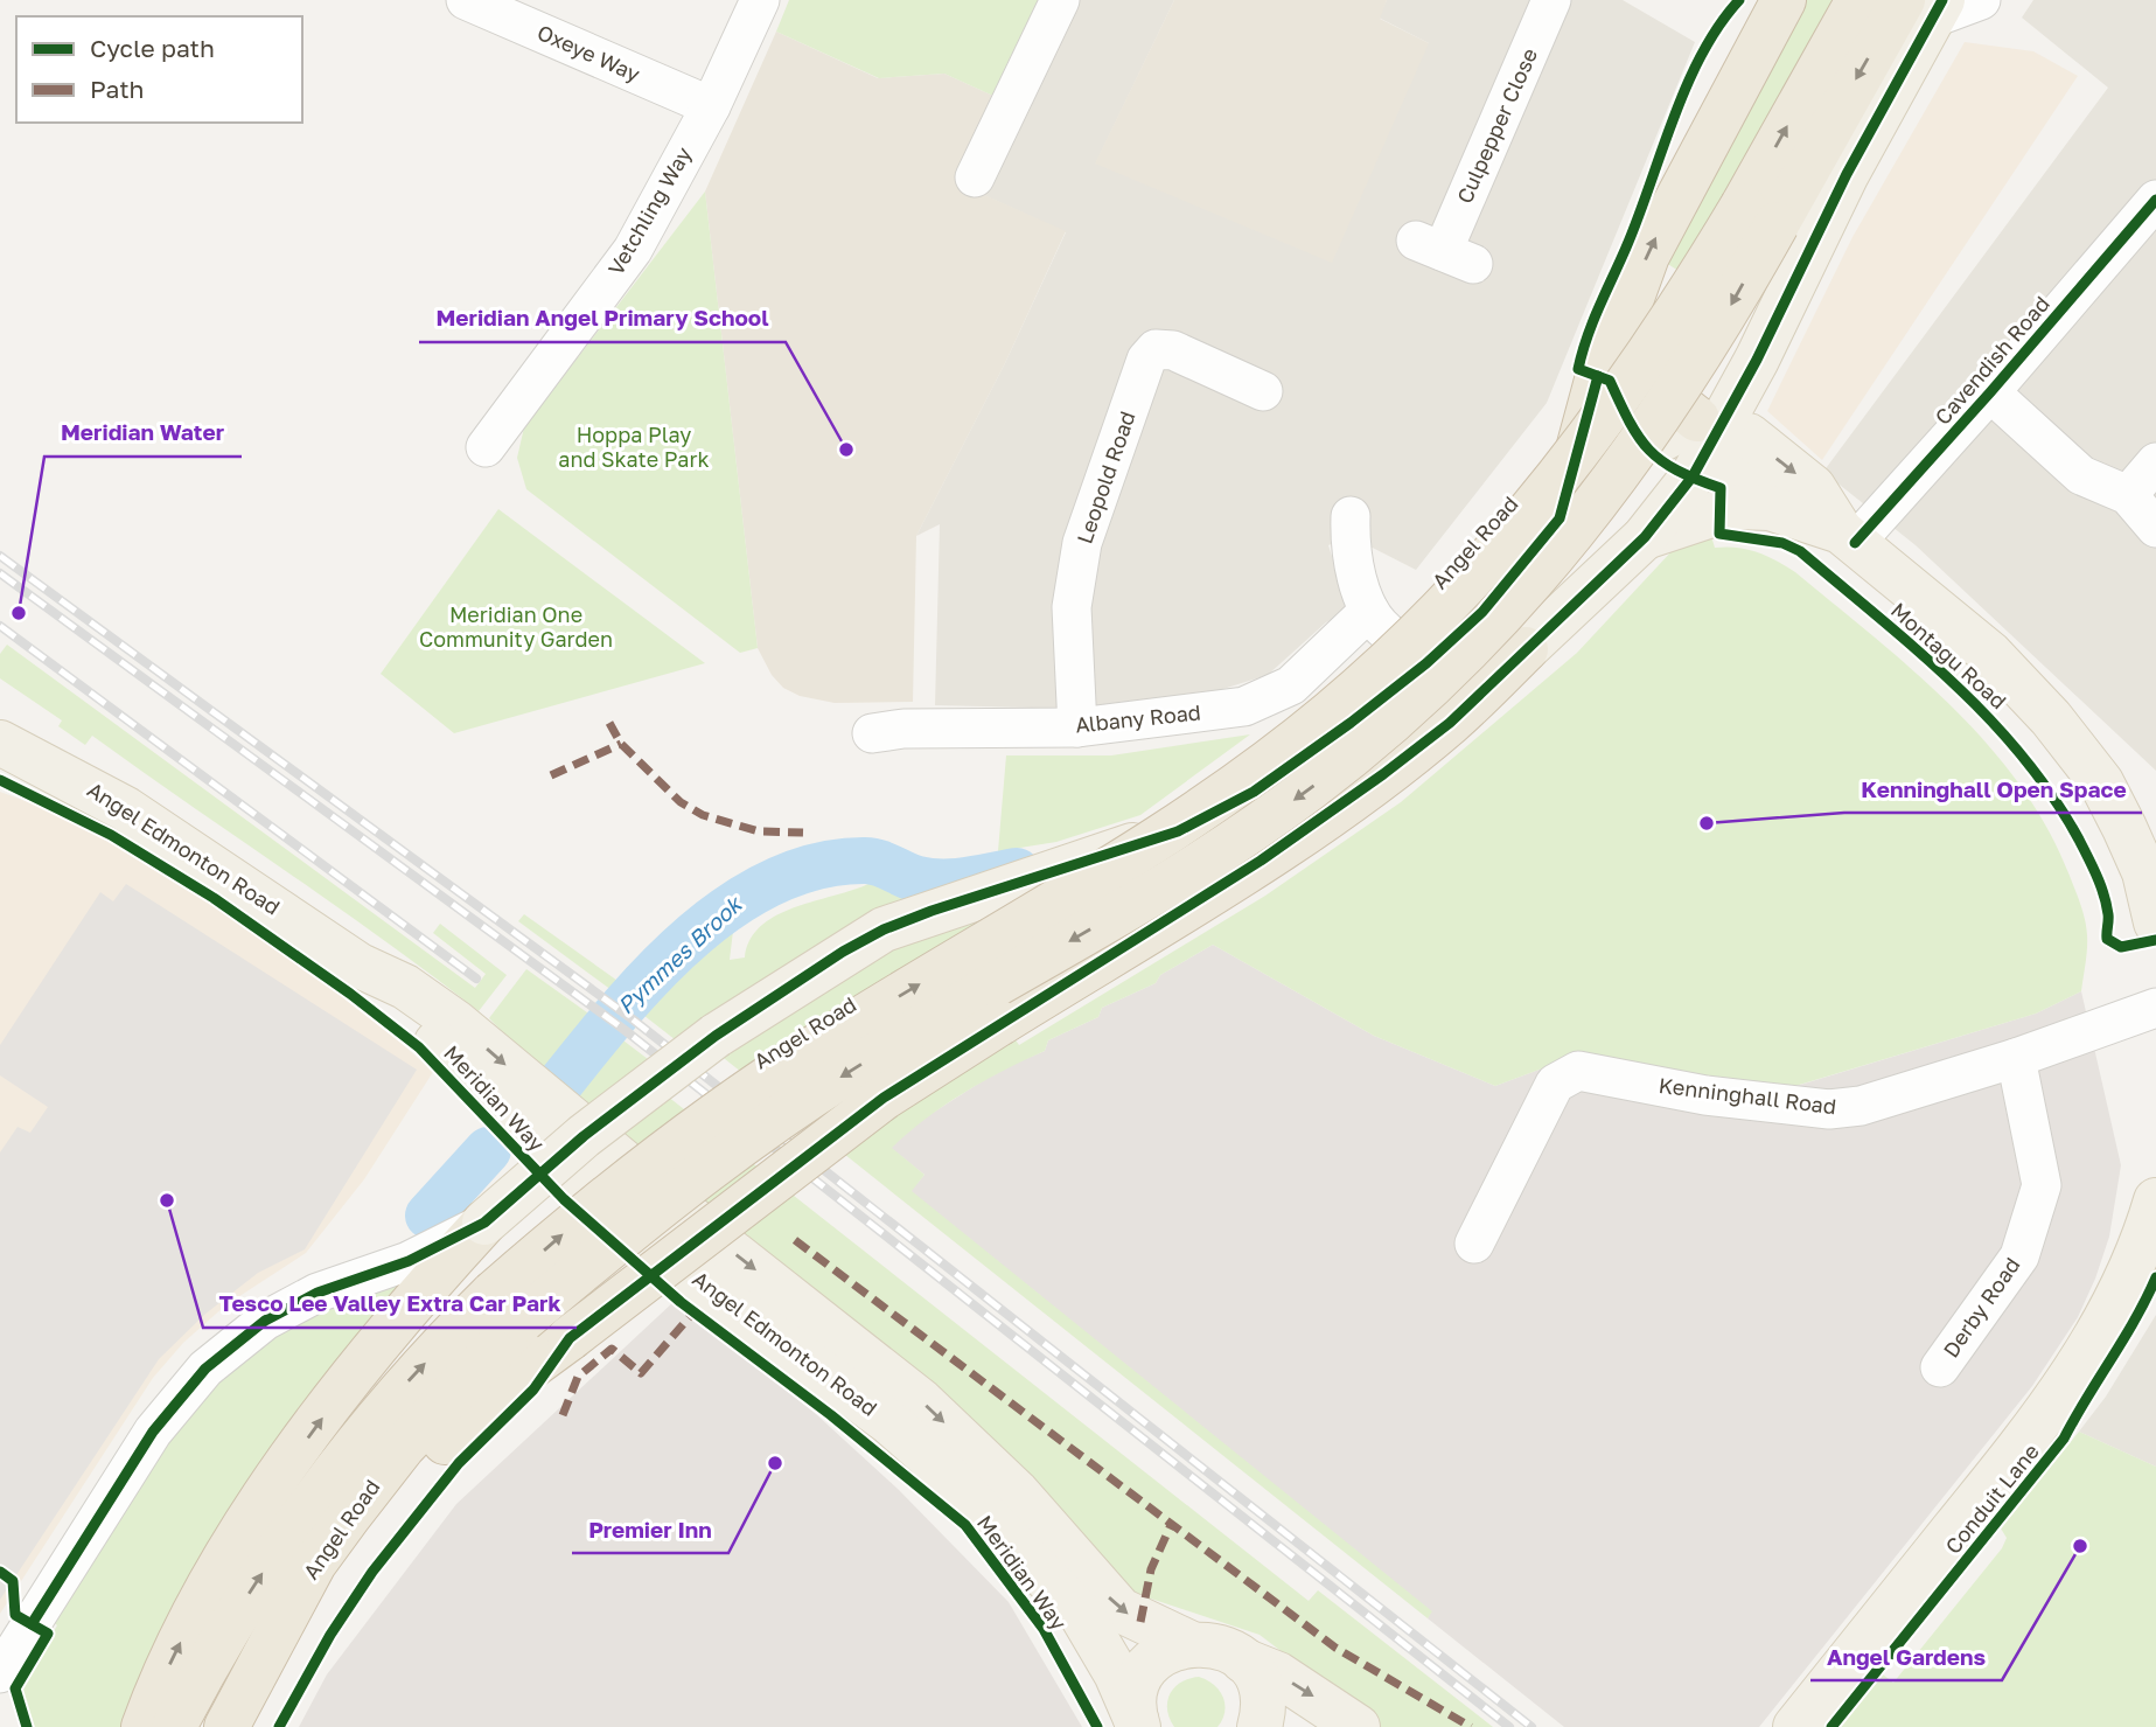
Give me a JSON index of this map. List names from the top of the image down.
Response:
{
  "streets": {
    "highway": ["Angel Road"],
    "main road": ["Montagu Road", "Angel Edmonton Road", "Conduit Lane"],
    "street": [
      "Oxeye Way",
      "Culpepper Close",
      "Vetchling Way",
      "Cavendish Road",
      "Leopold Road",
      "Albany Road",
      "Kenninghall Road",
      "Derby Road"
    ],
    "cycle path": ["Meridian Way"]
  },
  "crossings": [
    ["Oxeye Way", "Vetchling Way"],
    ["Cavendish Road", "Montagu Road"],
    ["Leopold Road", "Albany Road"],
    ["Kenninghall Road", "Derby Road"]
  ],
  "water": ["Pymmes Brook"],
  "parks": ["Hoppa Play and Skate Park", "Meridian One Community Garden"],
  "places": [
    "Meridian Angel Primary School",
    "Meridian Water",
    "Kenninghall Open Space",
    "Tesco Lee Valley Extra Car Park",
    "Premier Inn",
    "Angel Gardens"
  ],
  "legend": ["Cycle path", "Path"]
}
